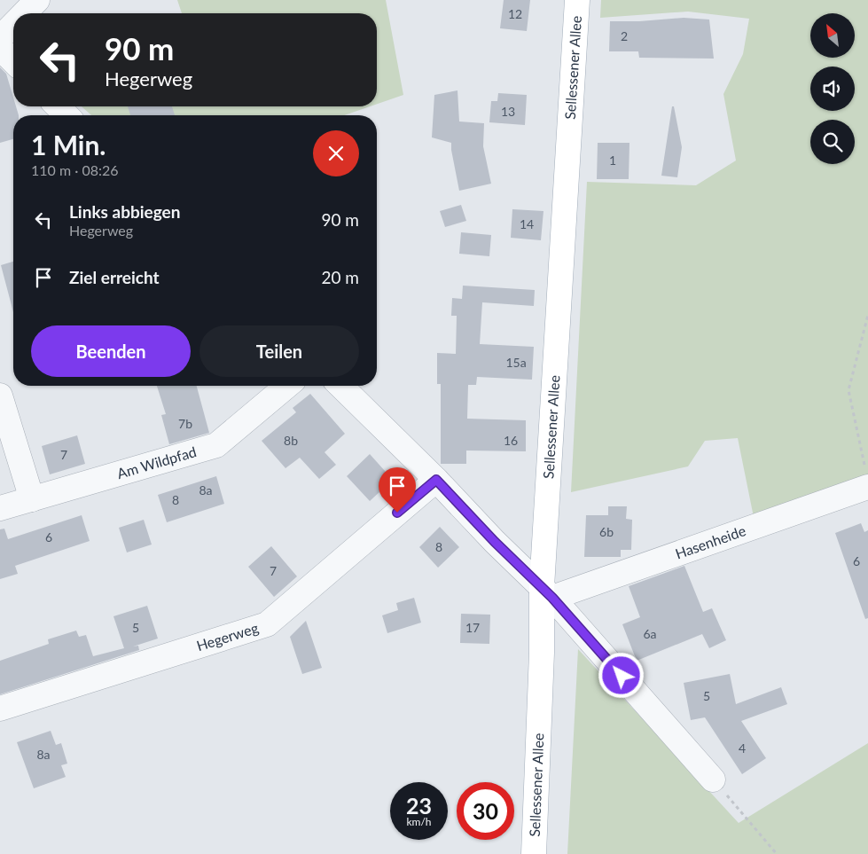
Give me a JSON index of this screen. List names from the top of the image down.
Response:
{
  "streets": {
    "main road": ["Sellessener Allee"],
    "street": ["Am Wildpfad", "Hasenheide", "Hegerweg"]
  },
  "crossings": [
    ["Sellessener Allee", "Hasenheide"]
  ],
  "house_numbers": [
    "12",
    "2",
    "13",
    "1",
    "14",
    "15a",
    "7b",
    "8b",
    "16",
    "7",
    "8a",
    "8",
    "6b",
    "6",
    "8",
    "6",
    "7",
    "5",
    "17",
    "6a",
    "5",
    "4",
    "8a"
  ],
  "north": "top left",
  "page": {
    "turn": ["90 m", "Hegerweg"],
    "heading": ["1 Min.", "110 m · 08:26"],
    "list": [
      {
        "name": "Links abbiegen",
        "note": "Hegerweg",
        "value": "90 m"
      },
      {
        "name": "Ziel erreicht",
        "value": "20 m"
      }
    ],
    "buttons": ["Beenden", "Teilen"],
    "speed": "23 km/h",
    "limit": "30"
  }
}
